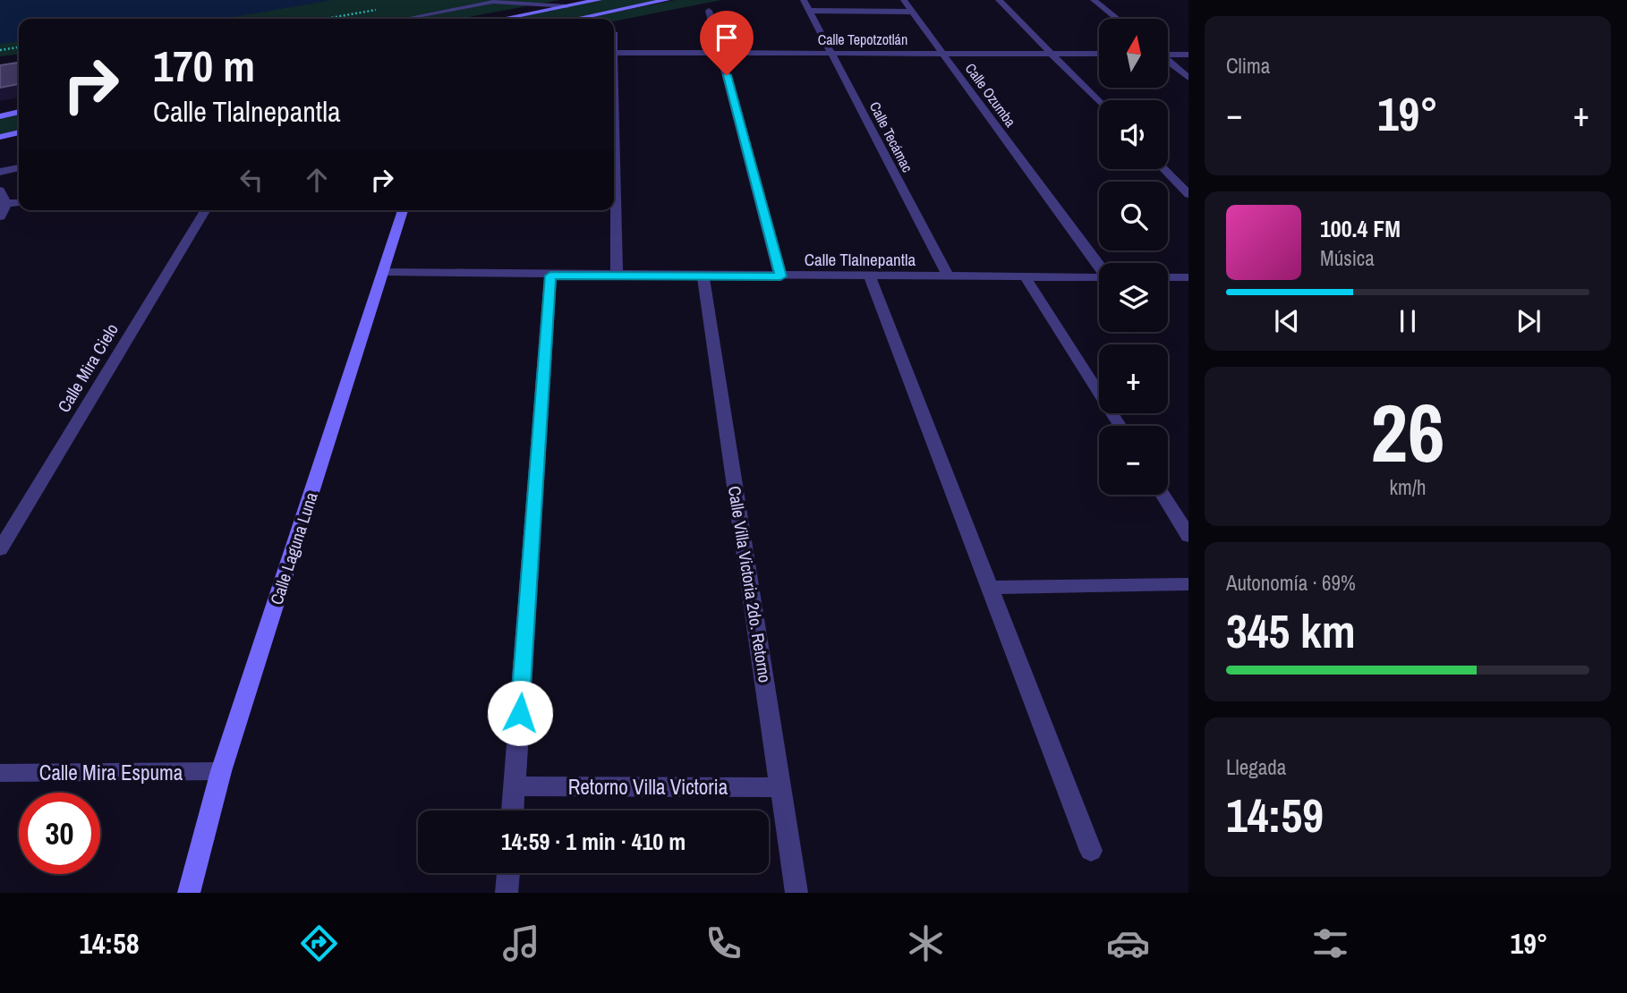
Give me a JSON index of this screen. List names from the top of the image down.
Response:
{
  "streets": {
    "street": [
      "Calle Tepotzotlán",
      "Calle Ozumba",
      "Calle Tecámac",
      "Calle Tlalnepantla",
      "Calle Mira Cielo",
      "Calle Laguna Luna",
      "Calle Villa Victoria 2do. Retorno",
      "Calle Mira Espuma",
      "Retorno Villa Victoria"
    ]
  },
  "crossings": [
    ["Calle Tepotzotlán", "Calle Ozumba"],
    ["Calle Tepotzotlán", "Calle Tecámac"],
    ["Calle Tecámac", "Calle Tlalnepantla"],
    ["Calle Tlalnepantla", "Calle Laguna Luna"],
    ["Calle Tlalnepantla", "Calle Villa Victoria 2do. Retorno"],
    ["Calle Laguna Luna", "Calle Mira Espuma"],
    ["Calle Villa Victoria 2do. Retorno", "Retorno Villa Victoria"]
  ],
  "north": "top",
  "page": {
    "tile": [
      "Clima",
      ["26", "km/h"],
      ["Autonomía · 69%", "345 km"],
      ["Llegada", "14:59"]
    ],
    "map_buttons": ["+", "−"],
    "turn": ["170 m", "Calle Tlalnepantla"],
    "heat": ["−", "19°", "+"],
    "song": ["100.4 FM", "Música"],
    "limit": "30",
    "trip": "14:59 · 1 min · 410 m",
    "tabs": ["14:58", "19°"]
  }
}
